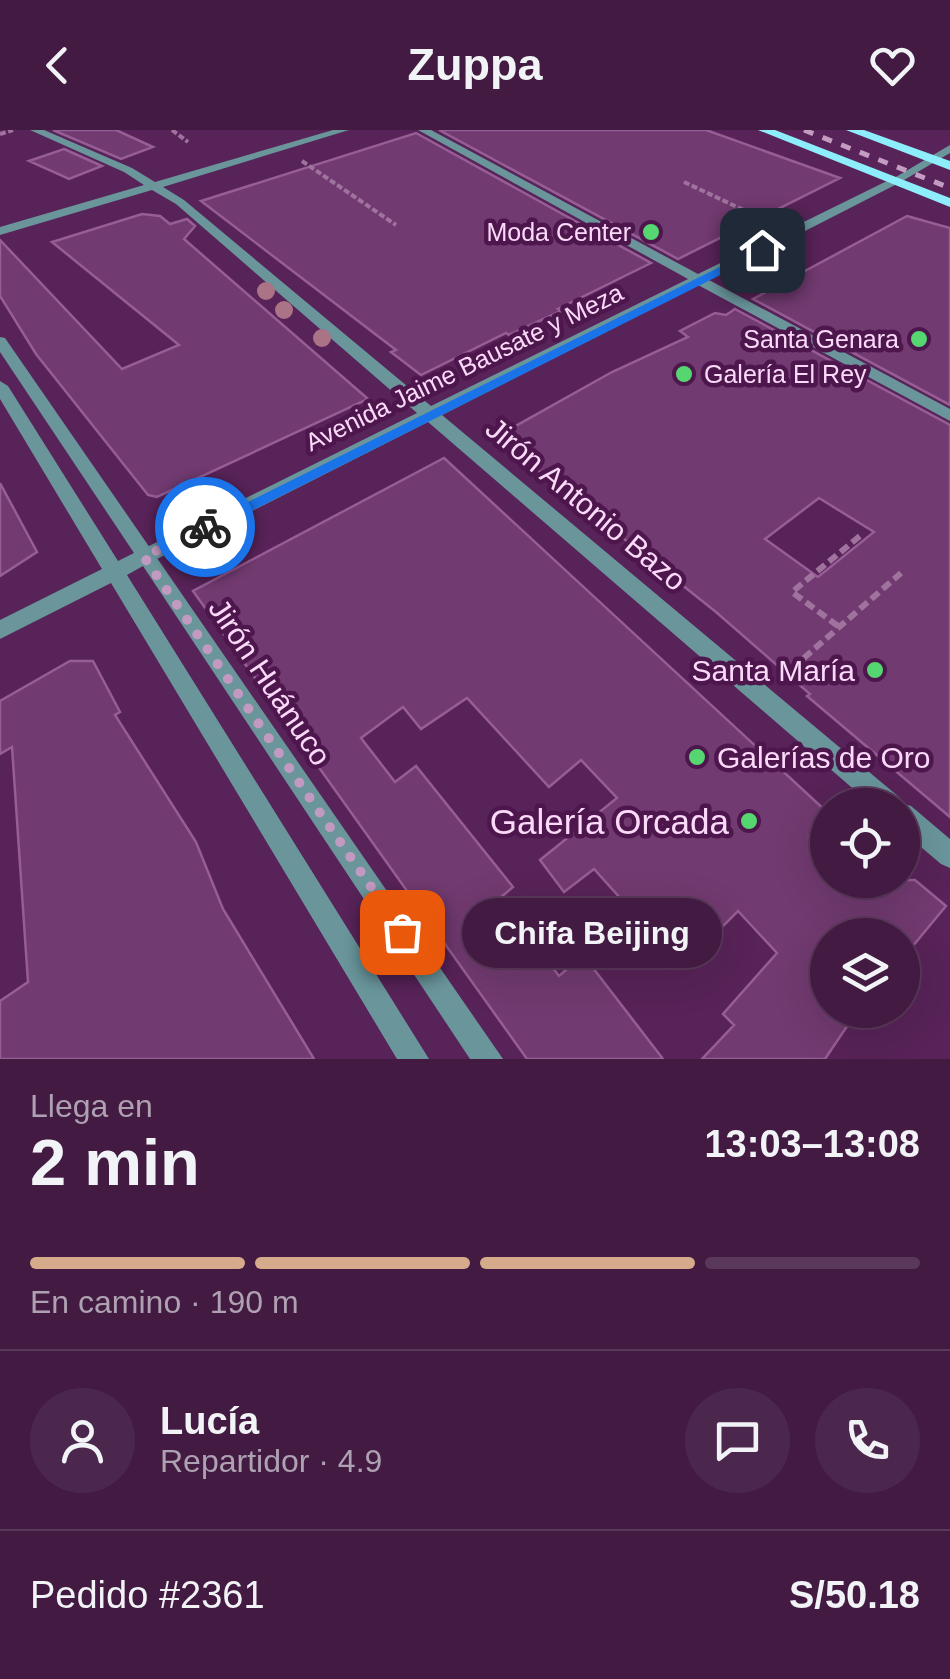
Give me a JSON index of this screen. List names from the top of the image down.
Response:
{
  "streets": {
    "street": ["Avenida Jaime Bausate y Meza", "Jirón Antonio Bazo", "Jirón Huánuco"]
  },
  "crossings": [
    ["Avenida Jaime Bausate y Meza", "Jirón Antonio Bazo"],
    ["Avenida Jaime Bausate y Meza", "Jirón Huánuco"]
  ],
  "places": [
    "Moda Center",
    "Santa Genara",
    "Galería El Rey",
    "Santa María",
    "Galerías de Oro",
    "Galería Orcada",
    "Chifa Beijing"
  ],
  "page": {
    "header": "Zuppa",
    "bubble": "Chifa Beijing",
    "heading": ["2 min", "Llega en", "13:03–13:08"],
    "panel": [
      "Lucía",
      "Repartidor · 4.9",
      "Pedido #2361",
      "S/50.18"
    ],
    "bar": "En camino · 190 m"
  }
}
